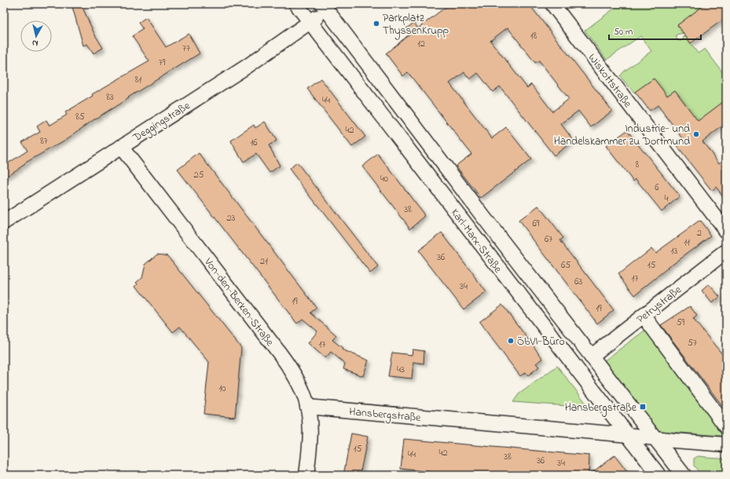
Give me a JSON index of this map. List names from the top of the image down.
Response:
{
  "streets": {
    "street": [
      "Wiskottstraße",
      "Deggingstraße",
      "Karl-Marx-Straße",
      "Von-den-Berken-Straße",
      "Petrystraße",
      "Hansbergstraße"
    ]
  },
  "crossings": [
    ["Deggingstraße", "Karl-Marx-Straße"],
    ["Deggingstraße", "Von-den-Berken-Straße"],
    ["Karl-Marx-Straße", "Petrystraße"],
    ["Karl-Marx-Straße", "Hansbergstraße"],
    ["Von-den-Berken-Straße", "Hansbergstraße"]
  ],
  "places": {
    "other": ["Parkplatz ThyssenKrupp", "Industrie- und Handelskammer zu Dortmund", "ÖbVI-Büro"],
    "transit": ["Hansbergstraße"]
  },
  "house_numbers": [
    "18",
    "12",
    "77",
    "79",
    "81",
    "83",
    "44",
    "85",
    "42",
    "87",
    "16",
    "8",
    "25",
    "40",
    "6",
    "4",
    "38",
    "23",
    "69",
    "2",
    "67",
    "11",
    "13",
    "36",
    "21",
    "65",
    "15",
    "17",
    "63",
    "34",
    "19",
    "19",
    "59",
    "57",
    "17",
    "43",
    "10",
    "15",
    "42",
    "44",
    "38",
    "36",
    "34"
  ],
  "scale_bar": "50 m",
  "north": "bottom"
}
